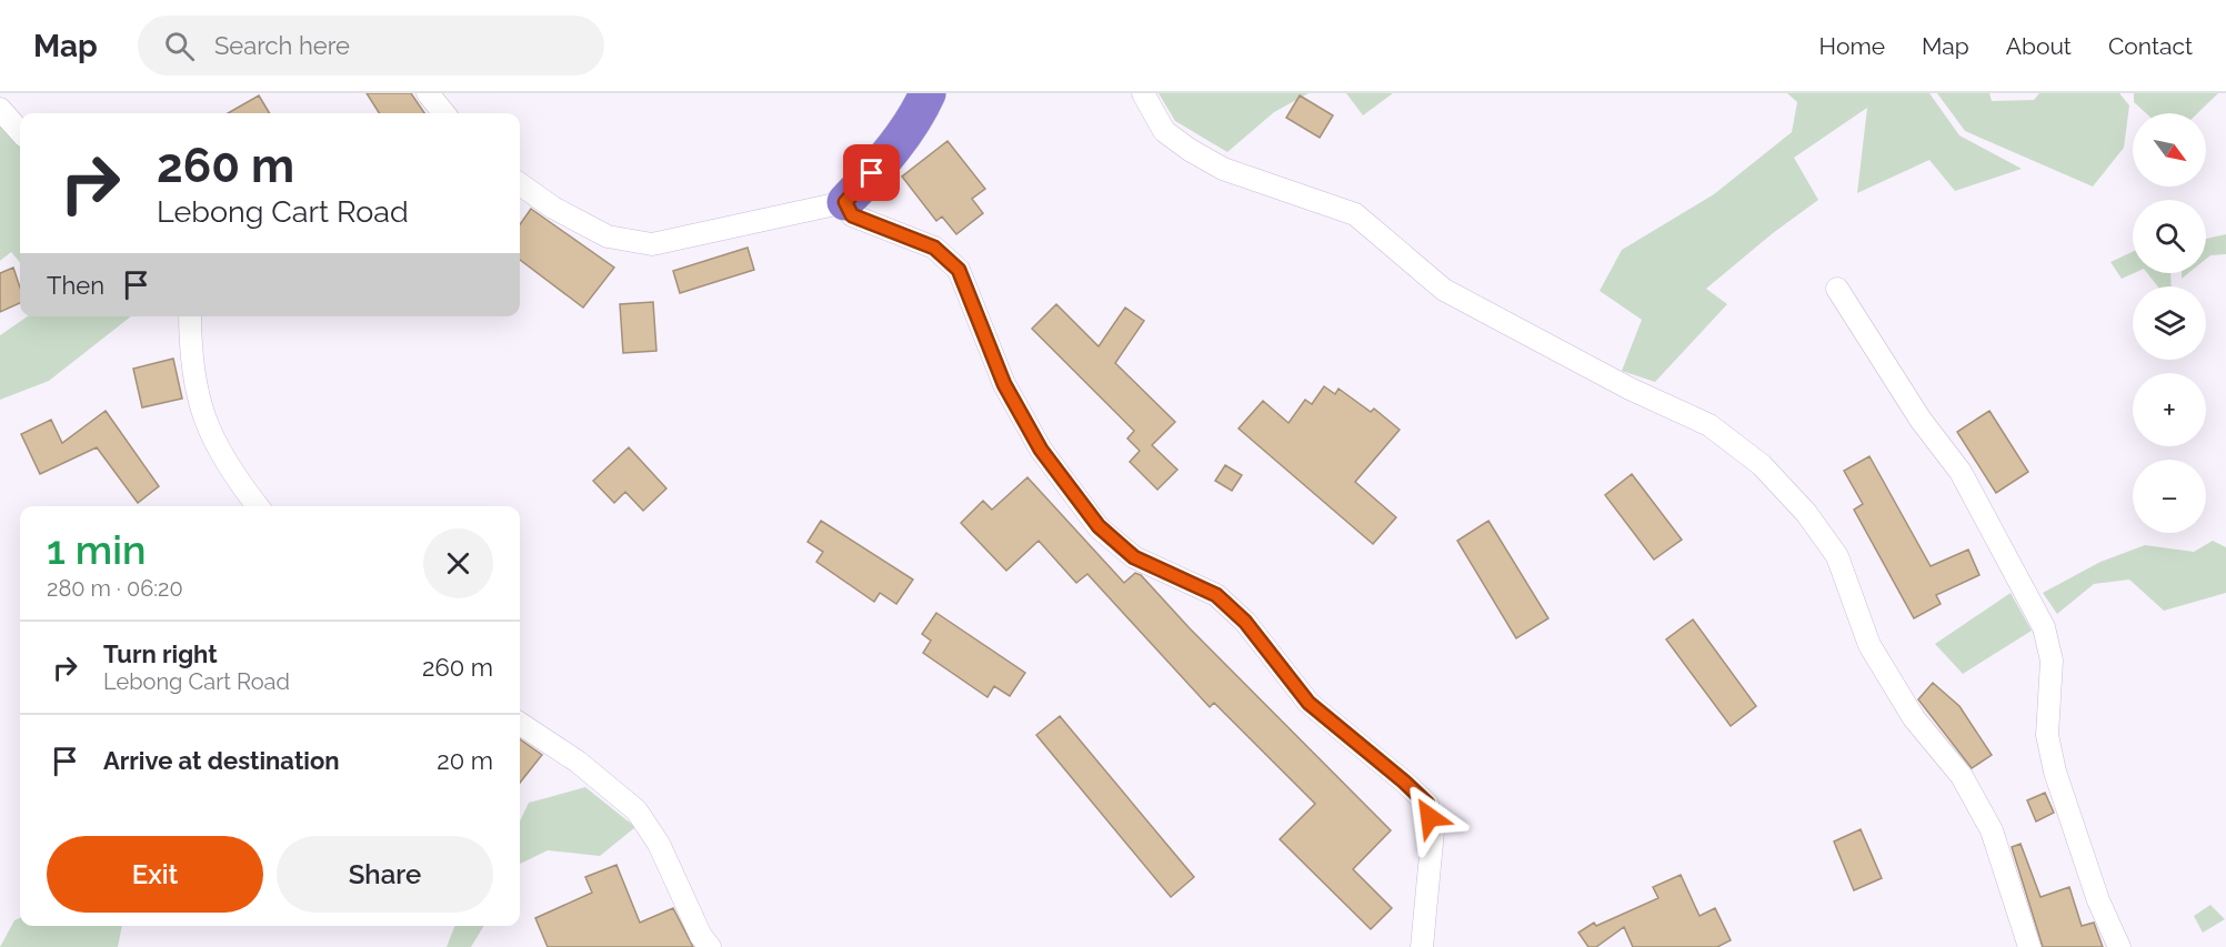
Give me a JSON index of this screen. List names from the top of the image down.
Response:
{
  "north": "bottom right",
  "page": {
    "header": "Map",
    "search": "Search here",
    "nav": [
      "Home",
      "Map",
      "About",
      "Contact"
    ],
    "map_buttons": ["+", "−"],
    "turn": ["260 m", "Lebong Cart Road"],
    "then": "Then",
    "heading": ["1 min", "280 m · 06:20"],
    "list": [
      {
        "name": "Turn right",
        "note": "Lebong Cart Road",
        "value": "260 m"
      },
      {
        "name": "Arrive at destination",
        "value": "20 m"
      }
    ],
    "buttons": ["Exit", "Share"]
  }
}
